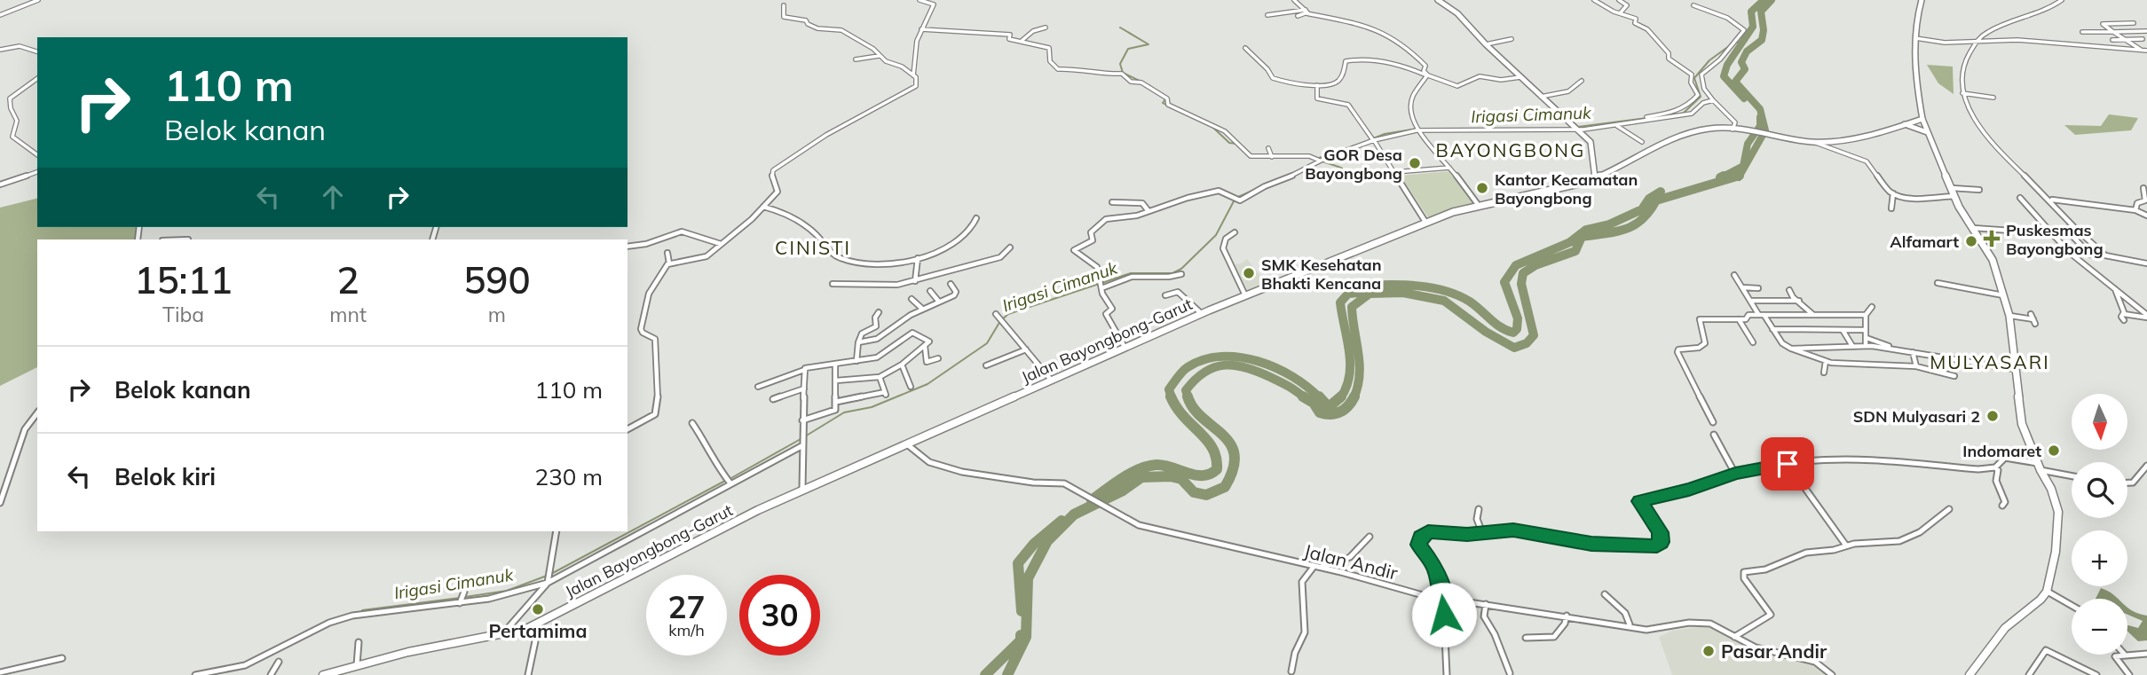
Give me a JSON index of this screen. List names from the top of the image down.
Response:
{
  "streets": {
    "main road": ["Jalan Bayongbong-Garut"],
    "street": ["Jalan Andir"]
  },
  "crossings": [
    ["Jalan Bayongbong-Garut", "Jalan Andir"]
  ],
  "districts": ["BAYONGBONG", "CINISTI", "MULYASARI"],
  "water": ["Irigasi Cimanuk"],
  "places": {
    "other": [
      "GOR Desa Bayongbong",
      "Kantor Kecamatan Bayongbong",
      "Alfamart",
      "SMK Kesehatan Bhakti Kencana",
      "SDN Mulyasari 2",
      "Indomaret",
      "Pertamima",
      "Pasar Andir"
    ],
    "health": ["Puskesmas Bayongbong"]
  },
  "north": "bottom",
  "page": {
    "turn": ["110 m", "Belok kanan"],
    "eta": [
      "15:11",
      "Tiba",
      "2",
      "mnt",
      "590",
      "m"
    ],
    "list": [
      {
        "name": "Belok kanan",
        "value": "110 m"
      },
      {
        "name": "Belok kiri",
        "value": "230 m"
      }
    ],
    "map_buttons": ["+", "−"],
    "speed": "27 km/h",
    "limit": "30"
  }
}
